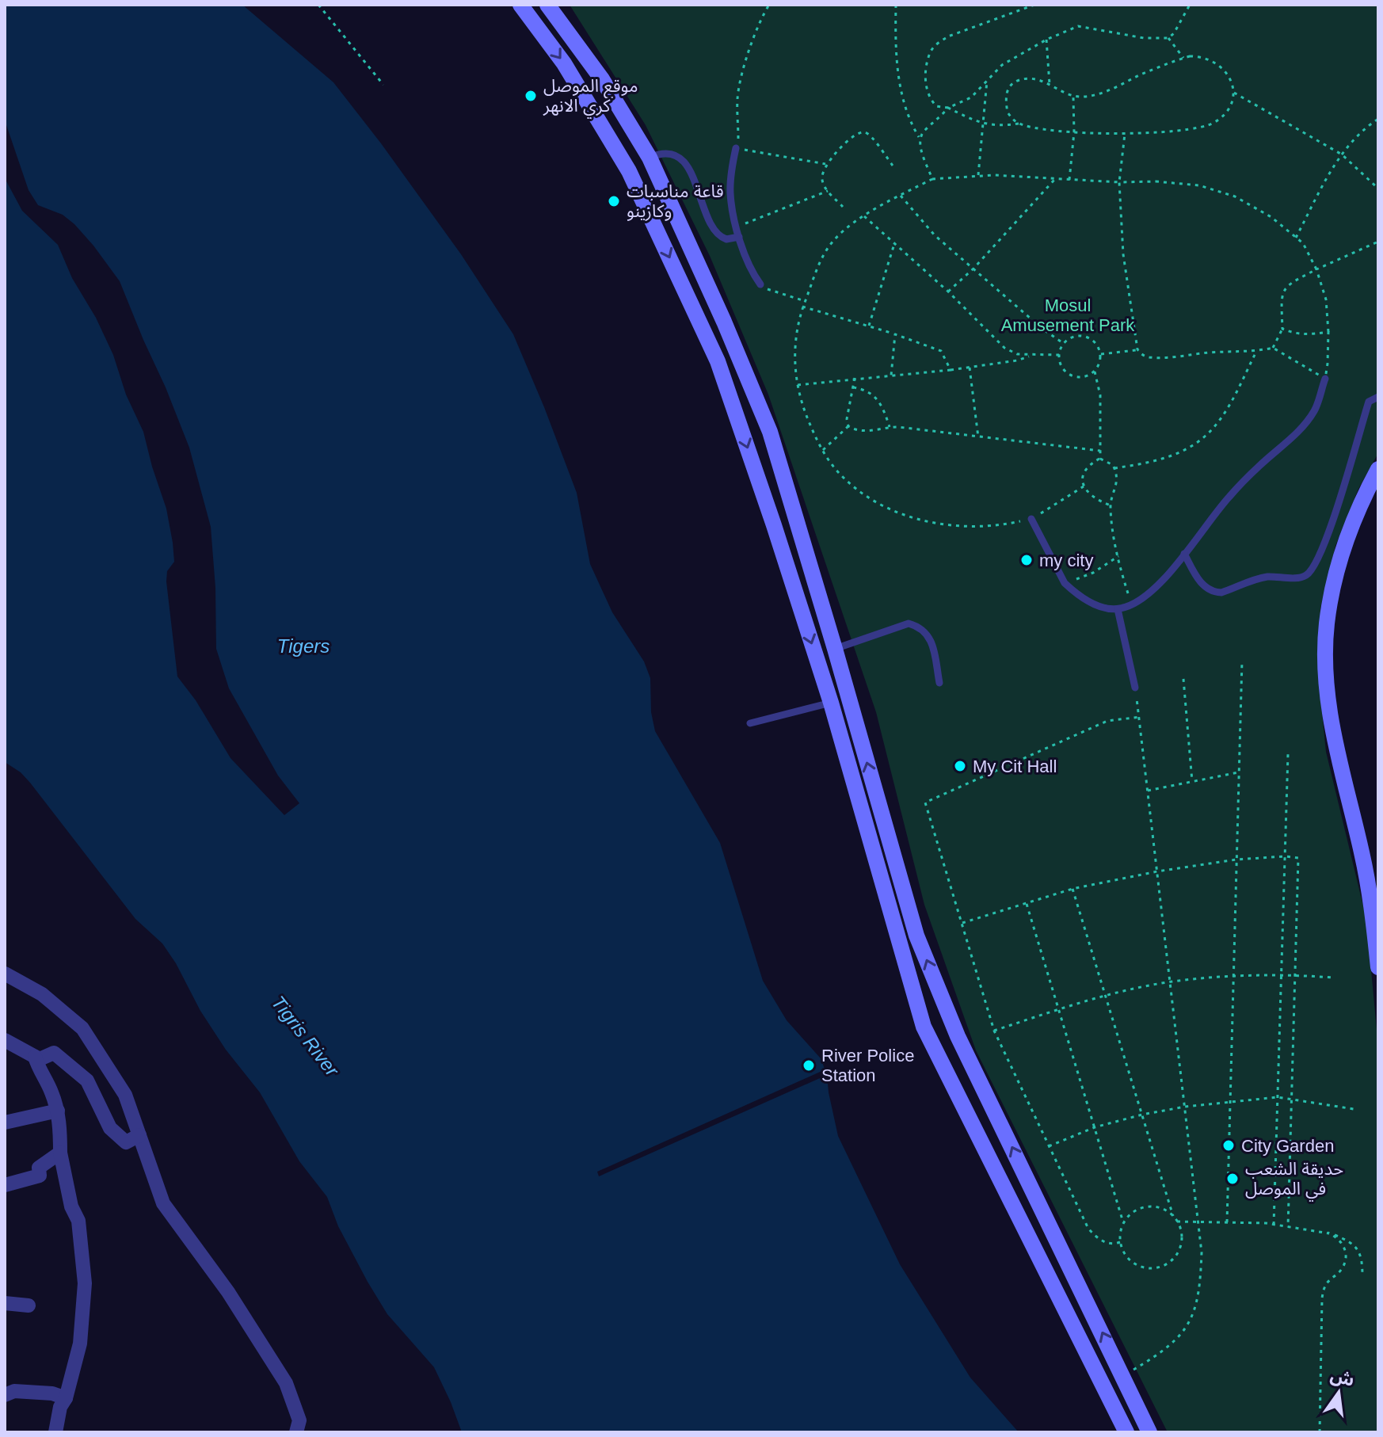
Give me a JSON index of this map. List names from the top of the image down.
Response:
{
  "water": ["Tigers", "Tigris River"],
  "parks": ["Mosul Amusement Park"],
  "places": [
    "موقع الموصل كري الانهر",
    "قاعة مناسبات وكازينو",
    "my city",
    "My Cit Hall",
    "River Police Station",
    "City Garden",
    "حديقة الشعب في الموصل"
  ],
  "north": "top"
}
